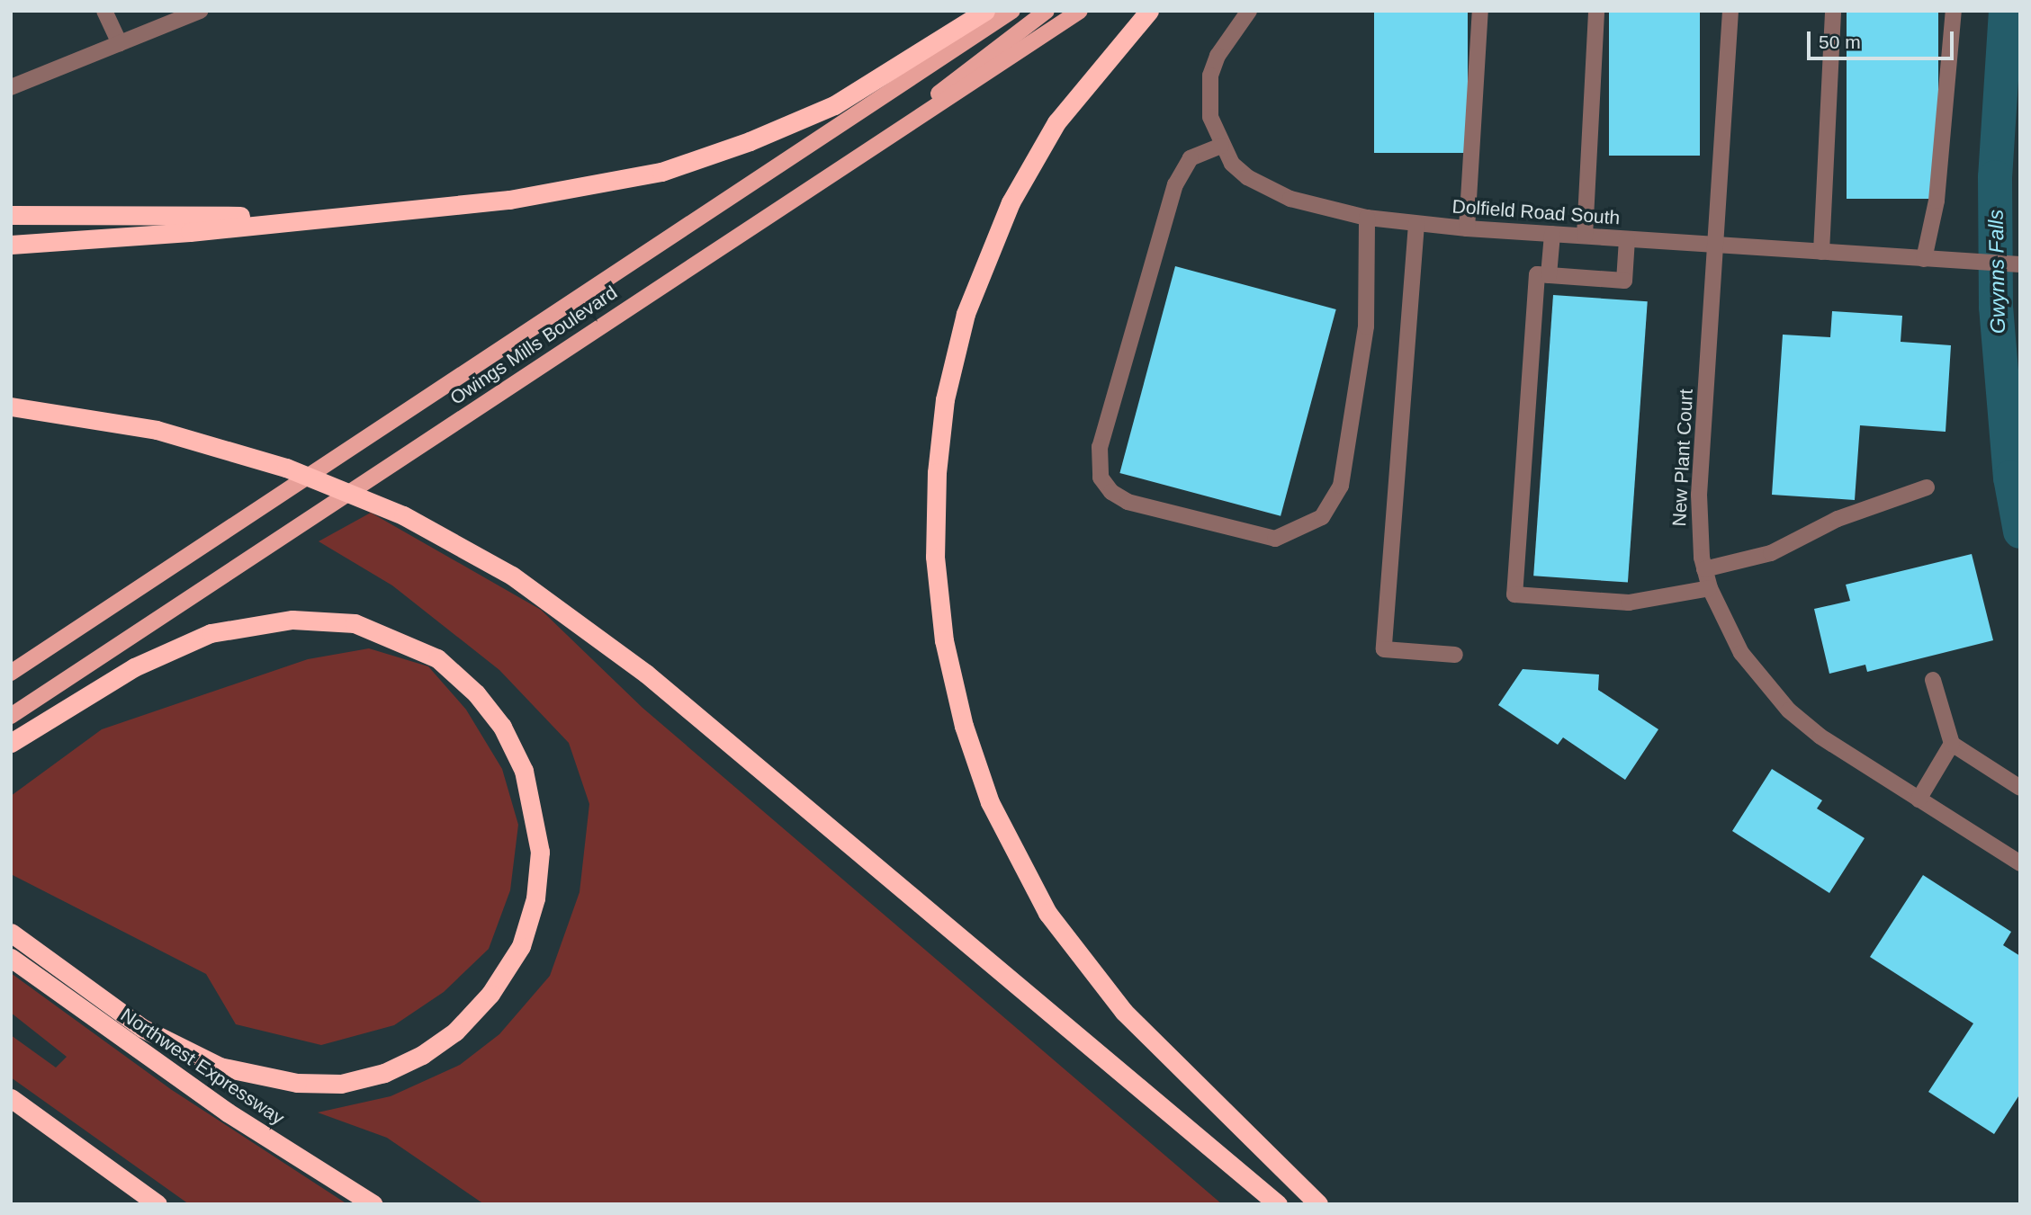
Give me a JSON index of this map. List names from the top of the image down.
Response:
{
  "streets": {
    "highway": ["Northwest Expressway"],
    "main road": ["Owings Mills Boulevard"],
    "street": ["Dolfield Road South", "New Plant Court"]
  },
  "crossings": [
    ["Dolfield Road South", "New Plant Court"]
  ],
  "water": ["Gwynns Falls"],
  "scale_bar": "50 m"
}
